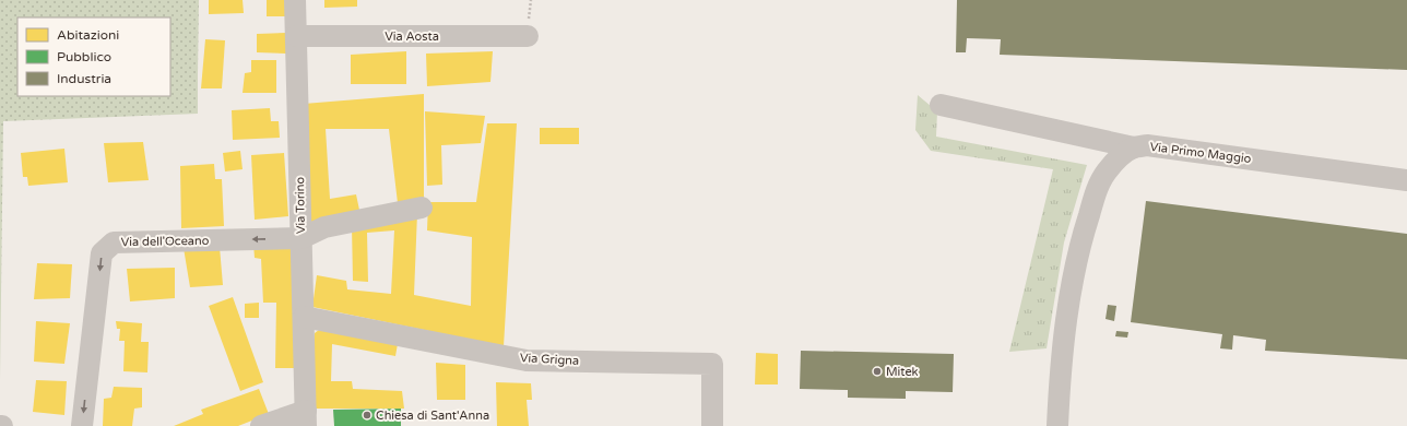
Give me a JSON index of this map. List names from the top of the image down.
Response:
{
  "streets": {
    "street": [
      "Via Aosta",
      "Via Primo Maggio",
      "Via Torino",
      "Via dell'Oceano",
      "Via Grigna"
    ]
  },
  "crossings": [
    ["Via Aosta", "Via Torino"],
    ["Via Torino", "Via dell'Oceano"],
    ["Via Torino", "Via Grigna"]
  ],
  "places": ["Mitek", "Chiesa di Sant'Anna"],
  "legend": ["Abitazioni", "Pubblico", "Industria"]
}
